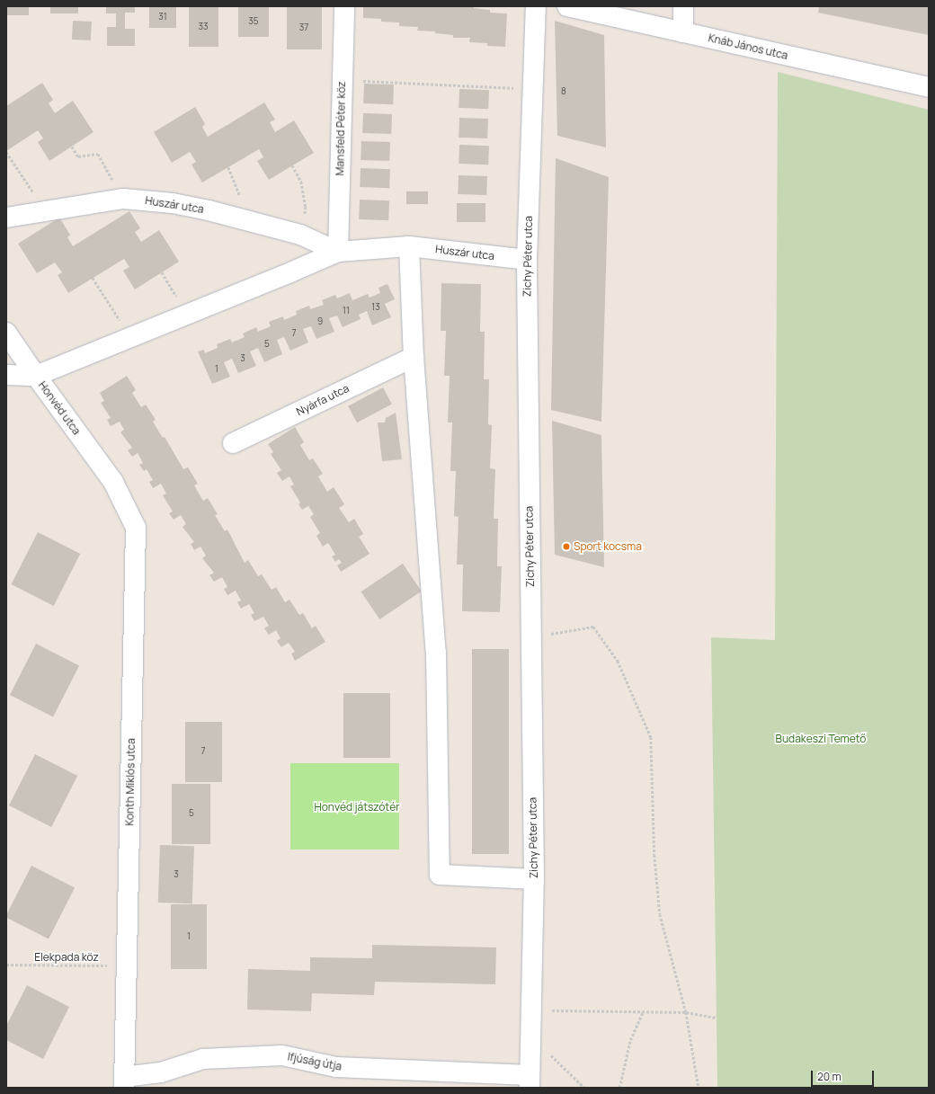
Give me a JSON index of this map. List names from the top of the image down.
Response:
{
  "streets": {
    "street": [
      "Knáb János utca",
      "Mansfeld Péter köz",
      "Huszár utca",
      "Zichy Péter utca",
      "Nyárfa utca",
      "Honvéd utca",
      "Konth Miklós utca",
      "Ifjúság útja"
    ],
    "path": ["Elekpada köz"]
  },
  "crossings": [
    ["Mansfeld Péter köz", "Huszár utca"],
    ["Huszár utca", "Zichy Péter utca"],
    ["Huszár utca", "Honvéd utca"],
    ["Zichy Péter utca", "Ifjúság útja"],
    ["Honvéd utca", "Konth Miklós utca"],
    ["Konth Miklós utca", "Elekpada köz"],
    ["Konth Miklós utca", "Ifjúság útja"]
  ],
  "parks": ["Budakeszi Temető", "Honvéd játszótér"],
  "places": ["Sport kocsma"],
  "house_numbers": [
    "31",
    "35",
    "33",
    "37",
    "8",
    "13",
    "11",
    "9",
    "7",
    "5",
    "3",
    "1",
    "7",
    "5",
    "3",
    "1"
  ],
  "scale_bar": "20 m"
}
